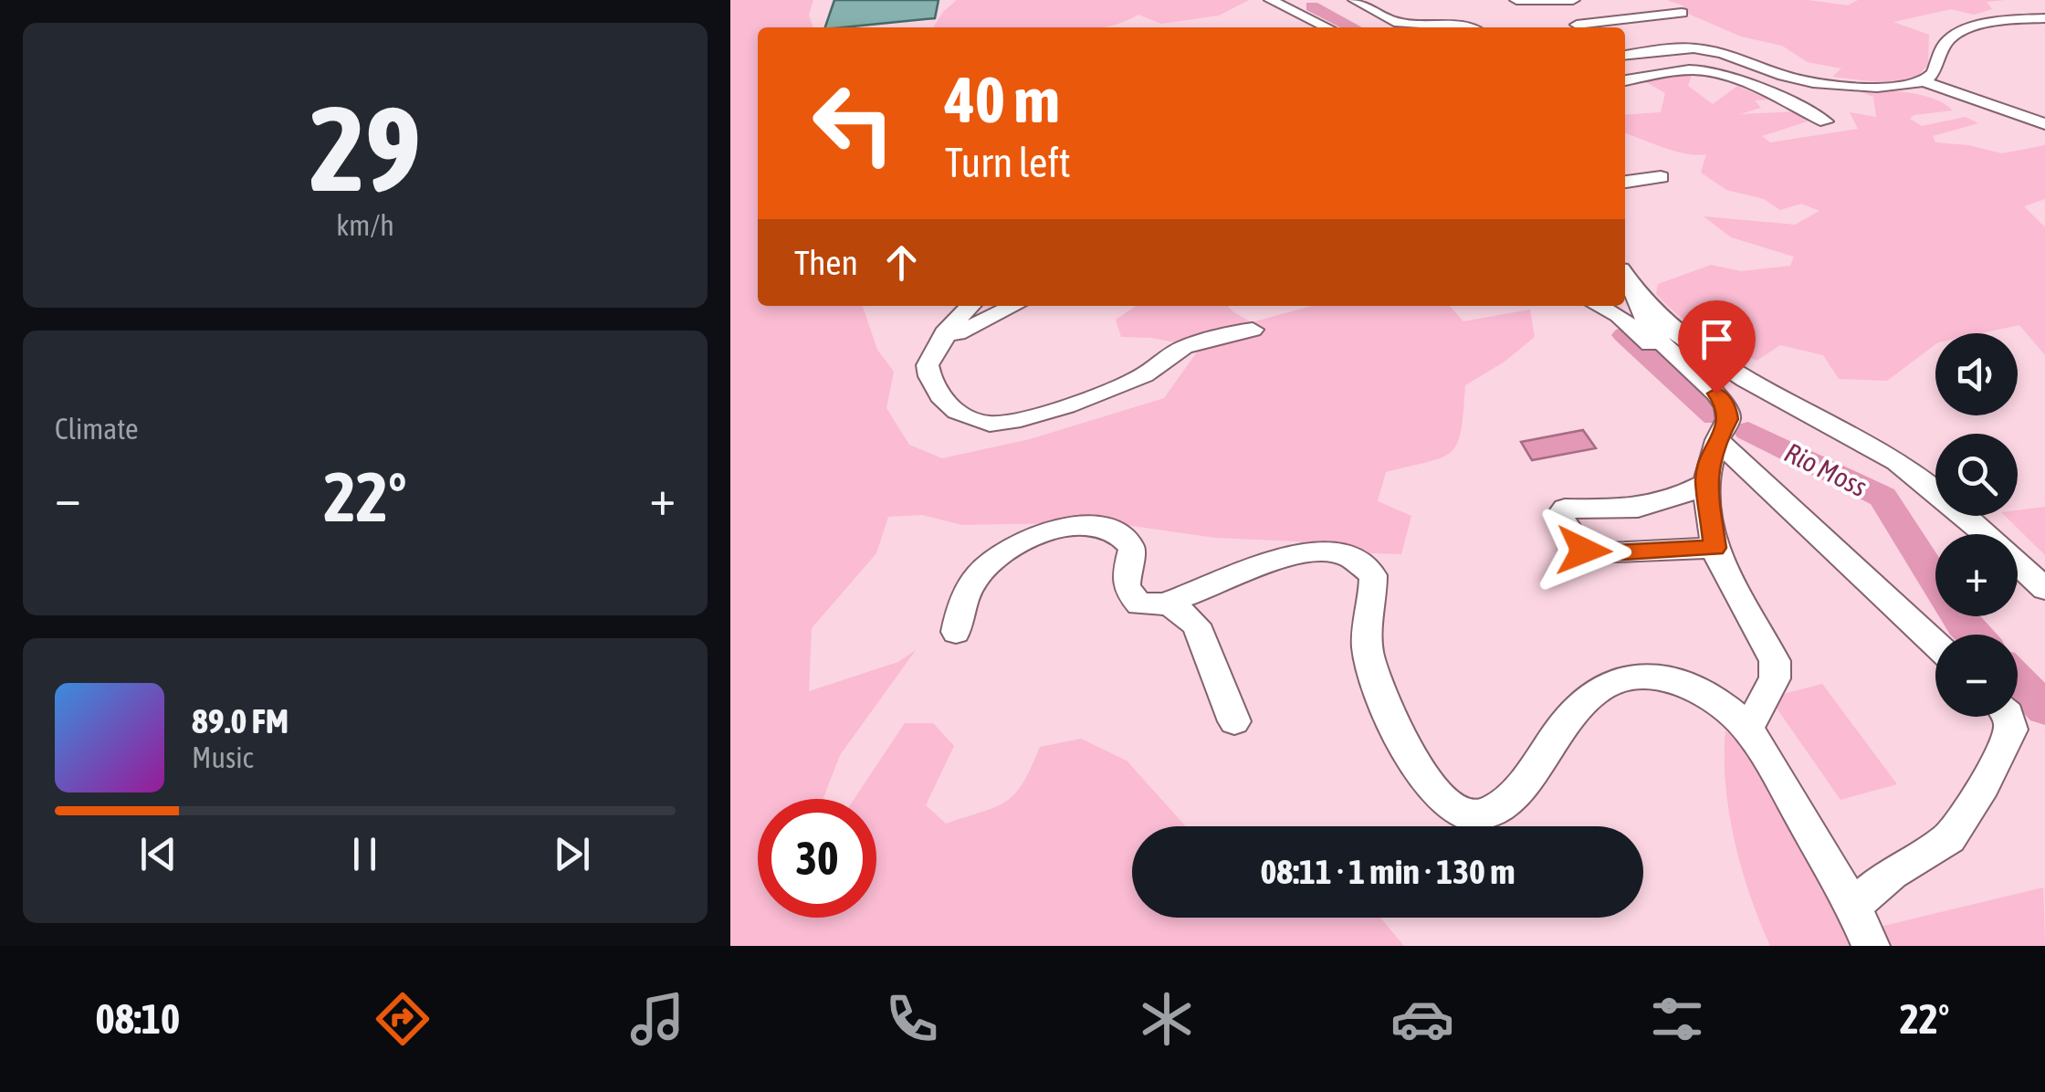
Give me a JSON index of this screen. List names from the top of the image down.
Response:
{
  "water": ["Rio Moss"],
  "page": {
    "tile": [
      ["29", "km/h"],
      "Climate"
    ],
    "turn": ["40 m", "Turn left"],
    "then": "Then",
    "map_buttons": ["+", "−"],
    "heat": ["−", "22°", "+"],
    "song": ["89.0 FM", "Music"],
    "limit": "30",
    "trip": "08:11 · 1 min · 130 m",
    "tabs": ["08:10", "22°"]
  }
}
